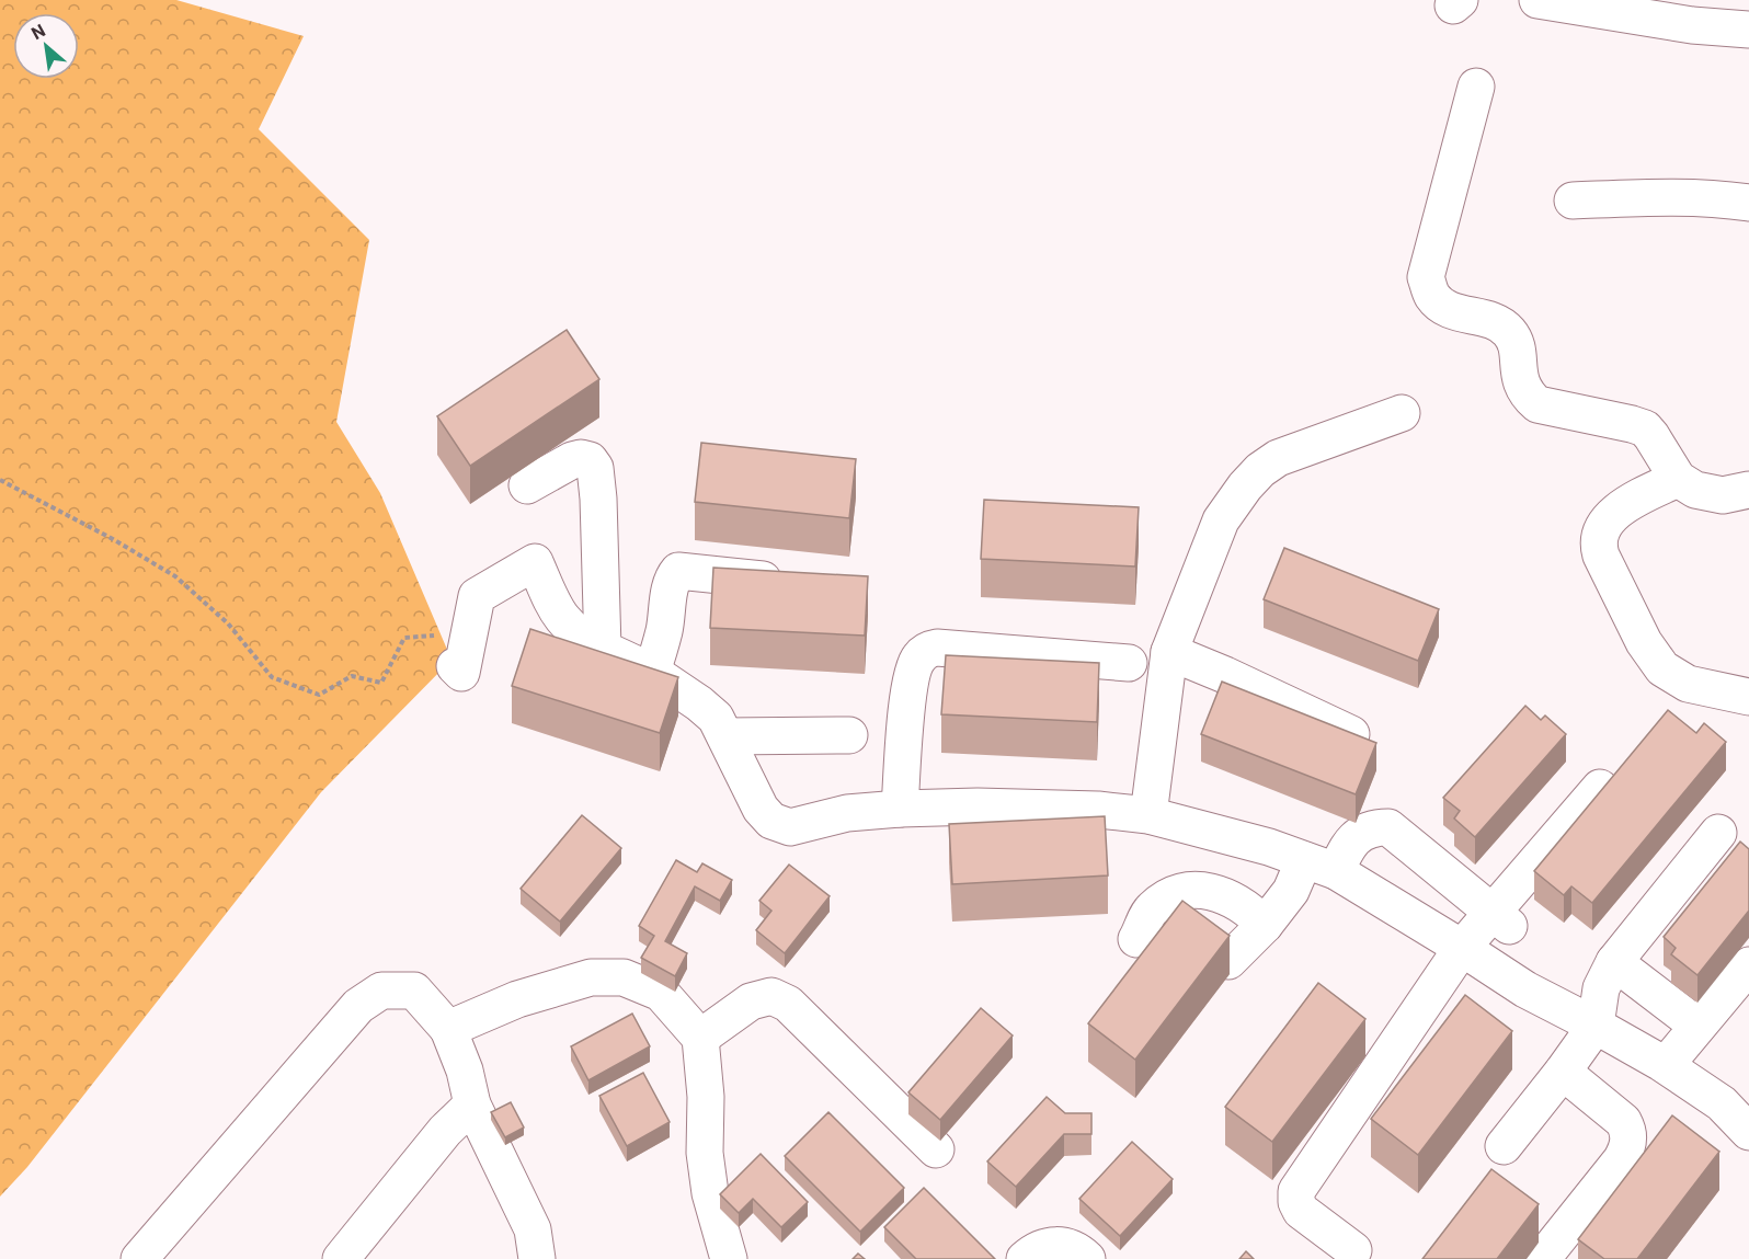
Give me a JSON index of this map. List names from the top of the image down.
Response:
{
  "north": "top left"
}
